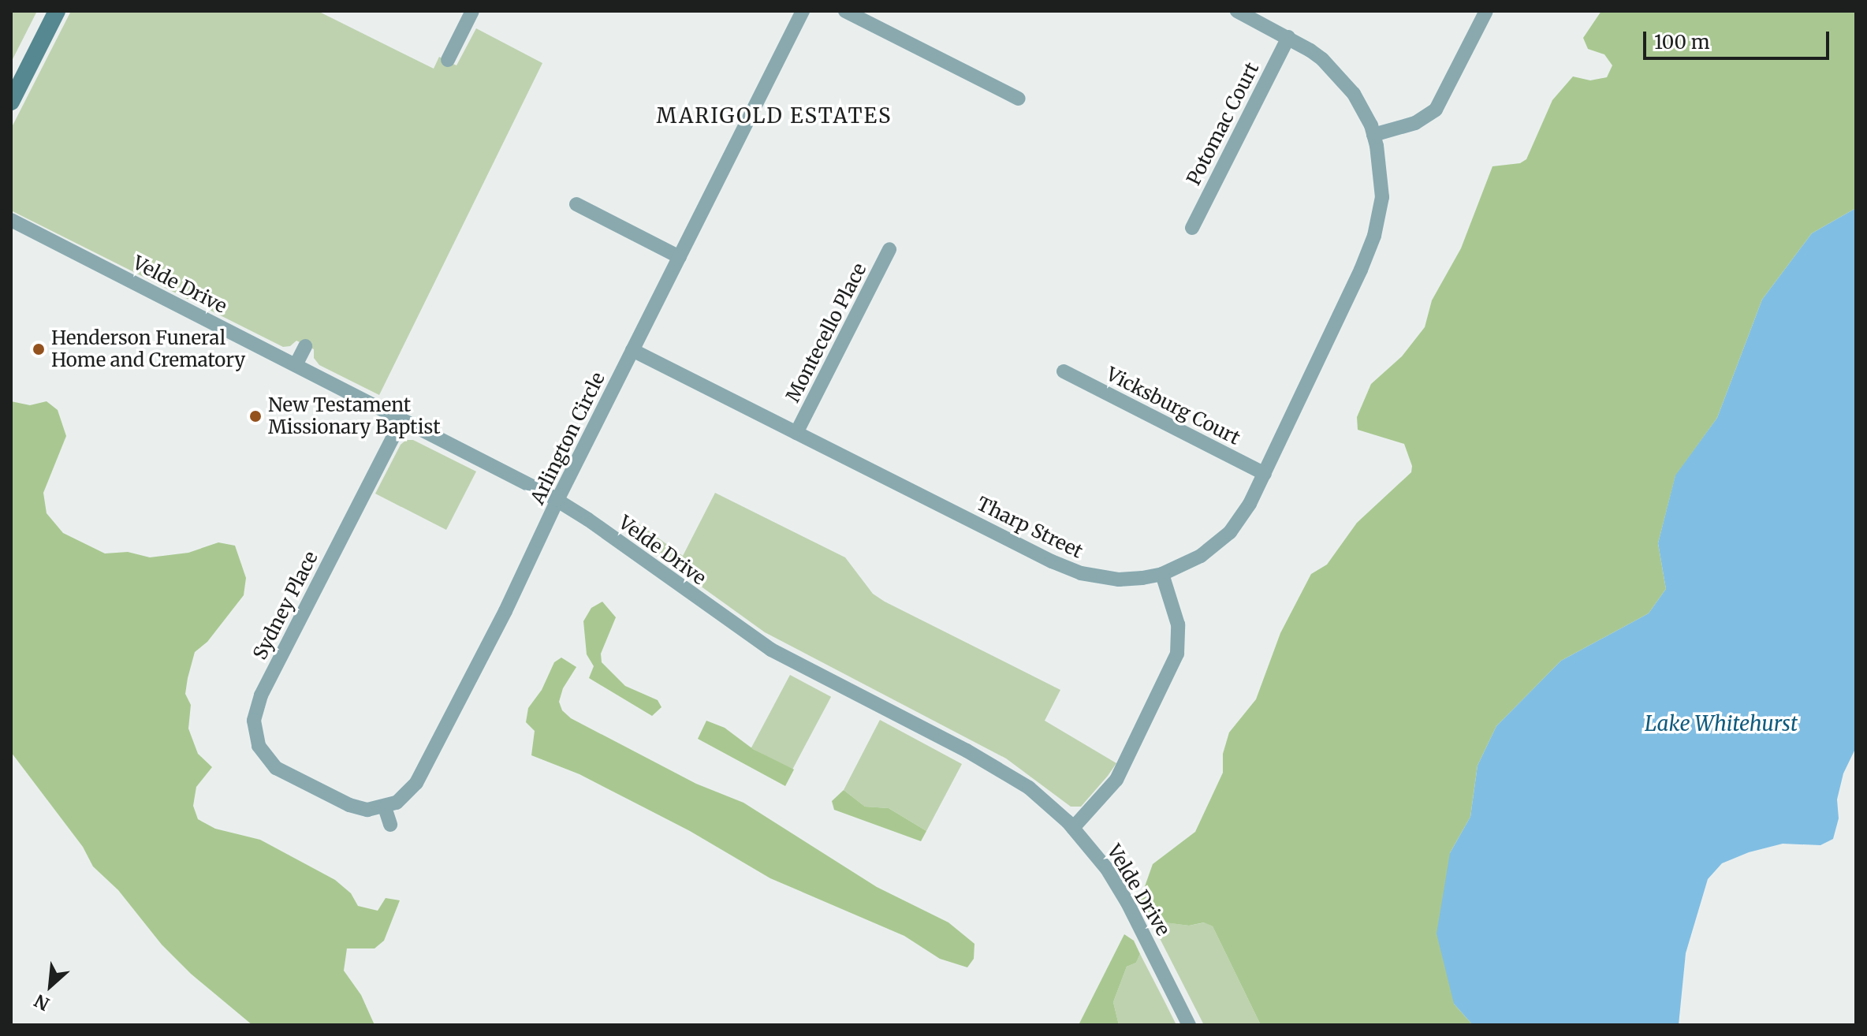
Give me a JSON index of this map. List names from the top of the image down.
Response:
{
  "streets": {
    "street": [
      "Potomac Court",
      "Velde Drive",
      "Montecello Place",
      "Vicksburg Court",
      "Arlington Circle",
      "Tharp Street",
      "Sydney Place"
    ]
  },
  "crossings": [
    ["Velde Drive", "Arlington Circle"],
    ["Velde Drive", "Sydney Place"],
    ["Montecello Place", "Tharp Street"],
    ["Vicksburg Court", "Tharp Street"],
    ["Arlington Circle", "Tharp Street"],
    ["Arlington Circle", "Sydney Place"]
  ],
  "districts": ["MARIGOLD ESTATES"],
  "water": ["Lake Whitehurst"],
  "places": ["Henderson Funeral Home and Crematory", "New Testament Missionary Baptist"],
  "scale_bar": "100 m",
  "north": "bottom left"
}
